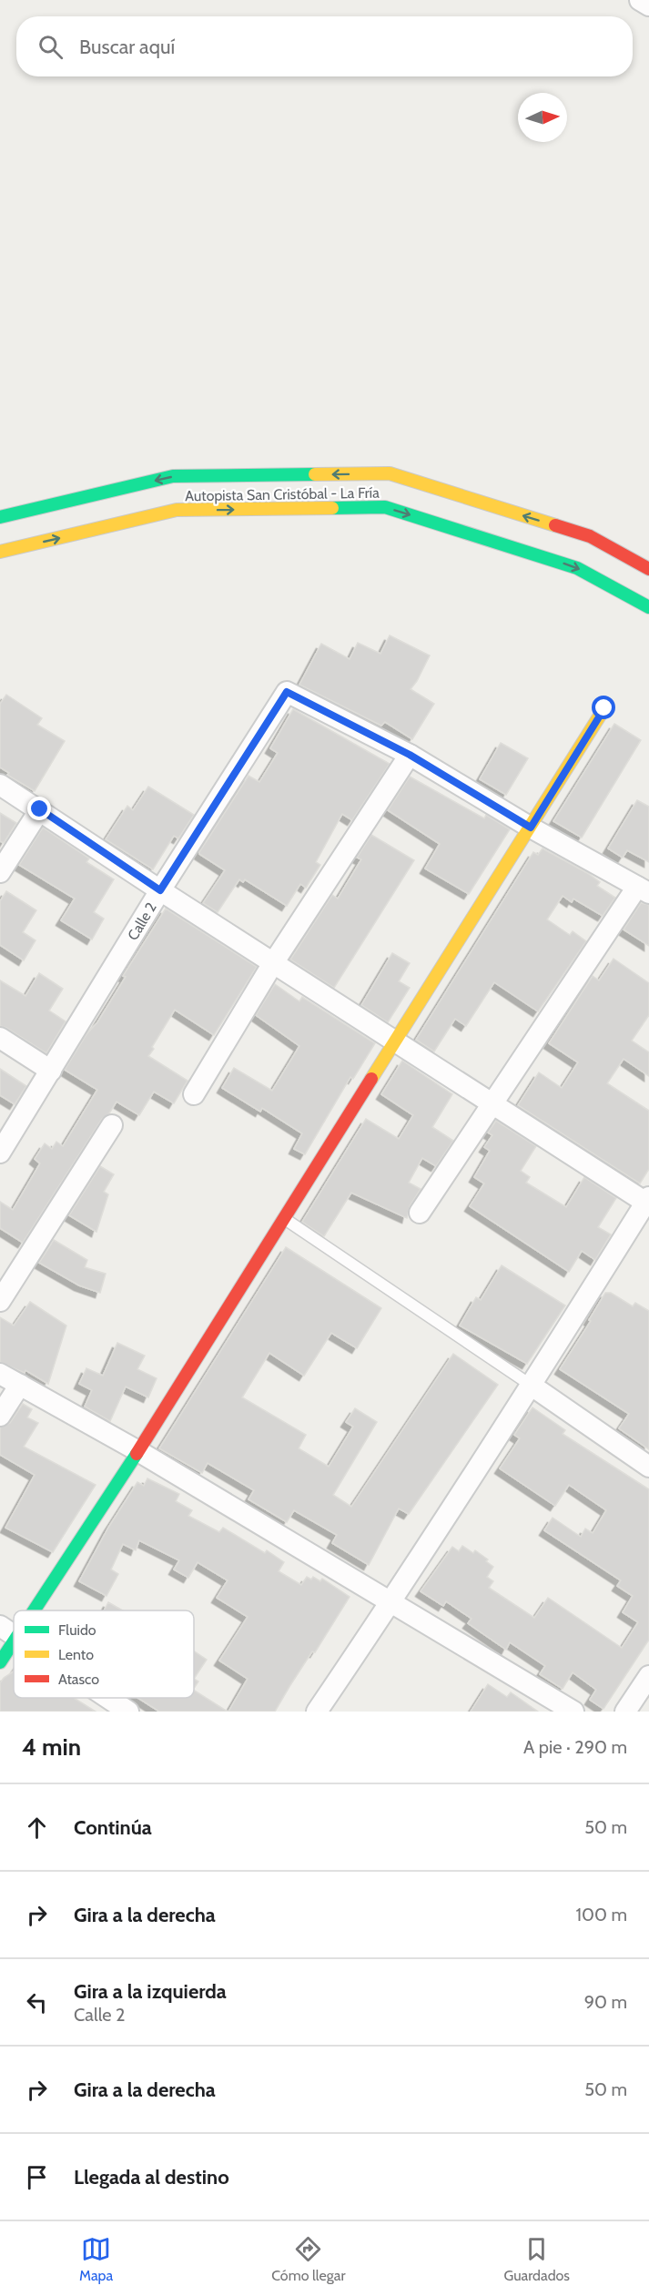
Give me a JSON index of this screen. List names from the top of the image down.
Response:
{
  "streets": {
    "main road": ["Autopista San Cristóbal - La Fría"],
    "street": ["Calle 2"]
  },
  "legend": ["Fluido", "Lento", "Atasco"],
  "north": "right",
  "page": {
    "search": "Buscar aquí",
    "heading": ["4 min", "A pie · 290 m"],
    "list": [
      ["Continúa", "50 m"],
      ["Gira a la derecha", "100 m"],
      ["Gira a la izquierda", "Calle 2", "90 m"],
      ["Gira a la derecha", "50 m"],
      "Llegada al destino"
    ],
    "nav": ["Mapa", "Cómo llegar", "Guardados"]
  }
}
